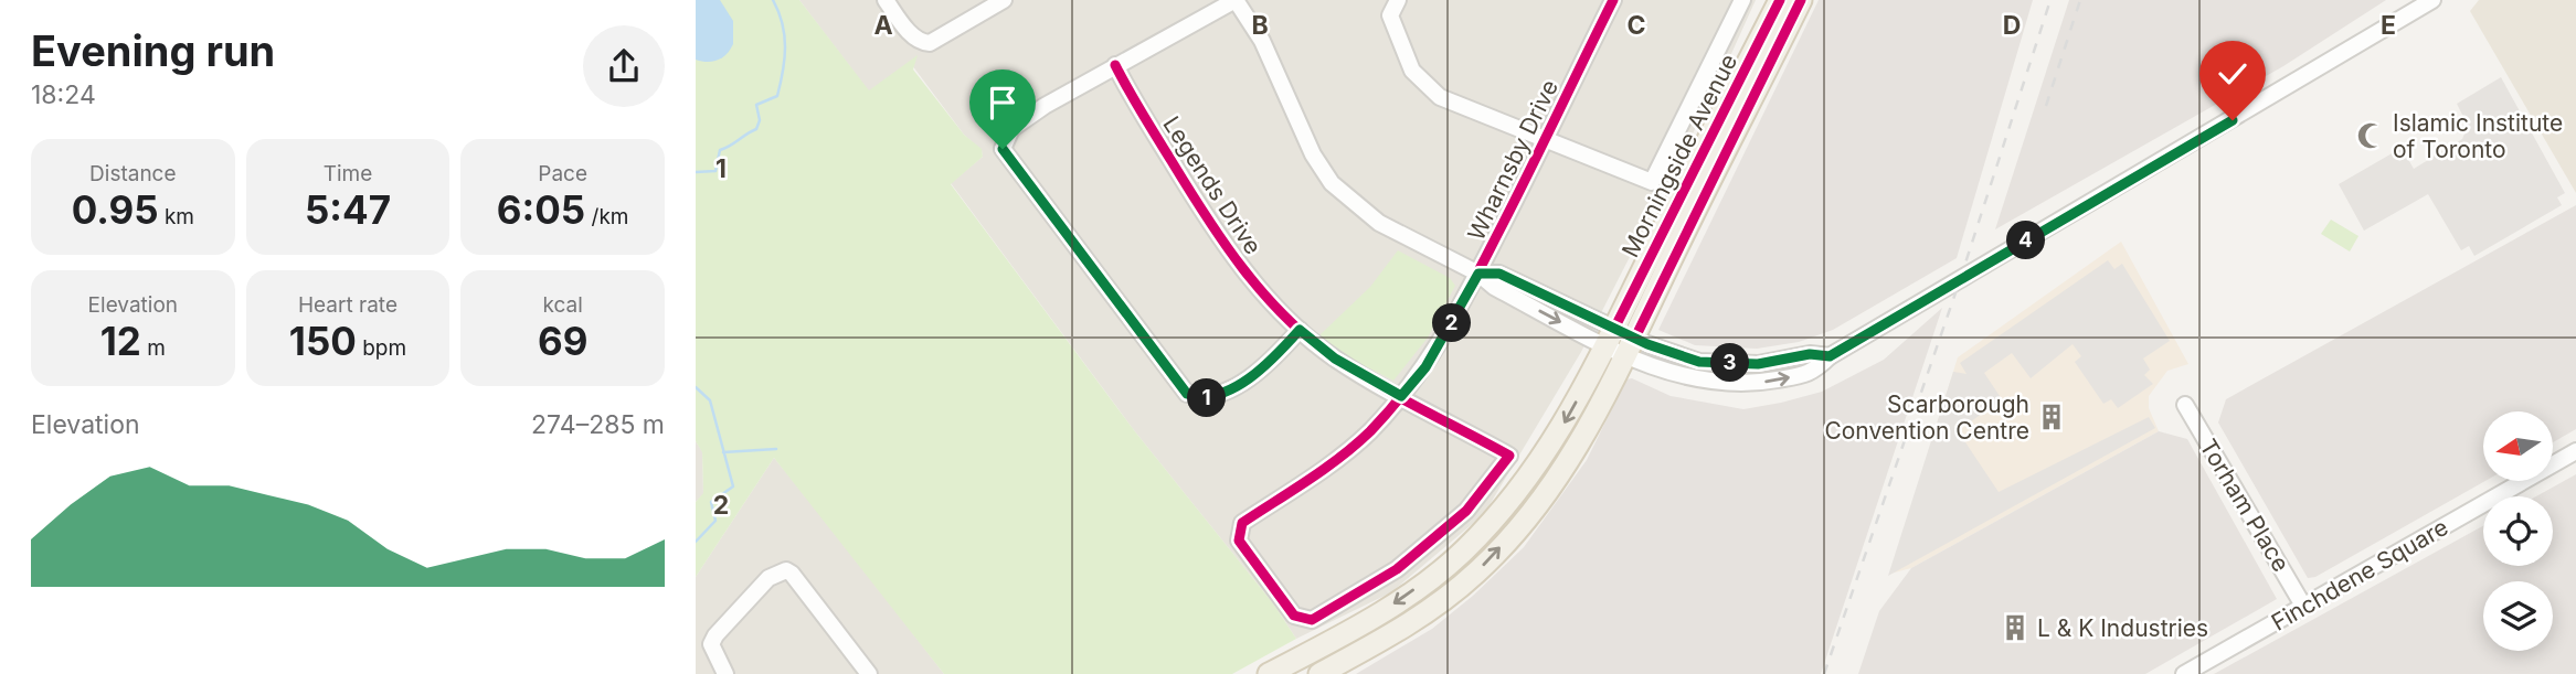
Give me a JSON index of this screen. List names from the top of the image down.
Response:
{
  "streets": {
    "main road": ["Morningside Avenue"],
    "street": [
      "Wharnsby Drive",
      "Legends Drive",
      "Torham Place",
      "Finchdene Square"
    ]
  },
  "crossings": [
    ["Wharnsby Drive", "Legends Drive"],
    ["Torham Place", "Finchdene Square"]
  ],
  "places": {
    "mosque": ["Islamic Institute of Toronto"],
    "building": ["Scarborough Convention Centre", "L & K Industries"]
  },
  "north": "left",
  "page": {
    "heading": ["Evening run", "18:24"],
    "stats": [
      ["Distance", "0.95 km"],
      ["Time", "5:47"],
      ["Pace", "6:05 /km"],
      ["Elevation", "12 m"],
      ["Heart rate", "150 bpm"],
      ["kcal", "69"]
    ],
    "pins": [
      "4",
      "2",
      "3",
      "1"
    ],
    "chart": ["Elevation", "274–285 m"]
  },
  "grid": {
    "columns": [
      "A",
      "B",
      "C",
      "D",
      "E"
    ],
    "rows": ["1", "2"]
  }
}
